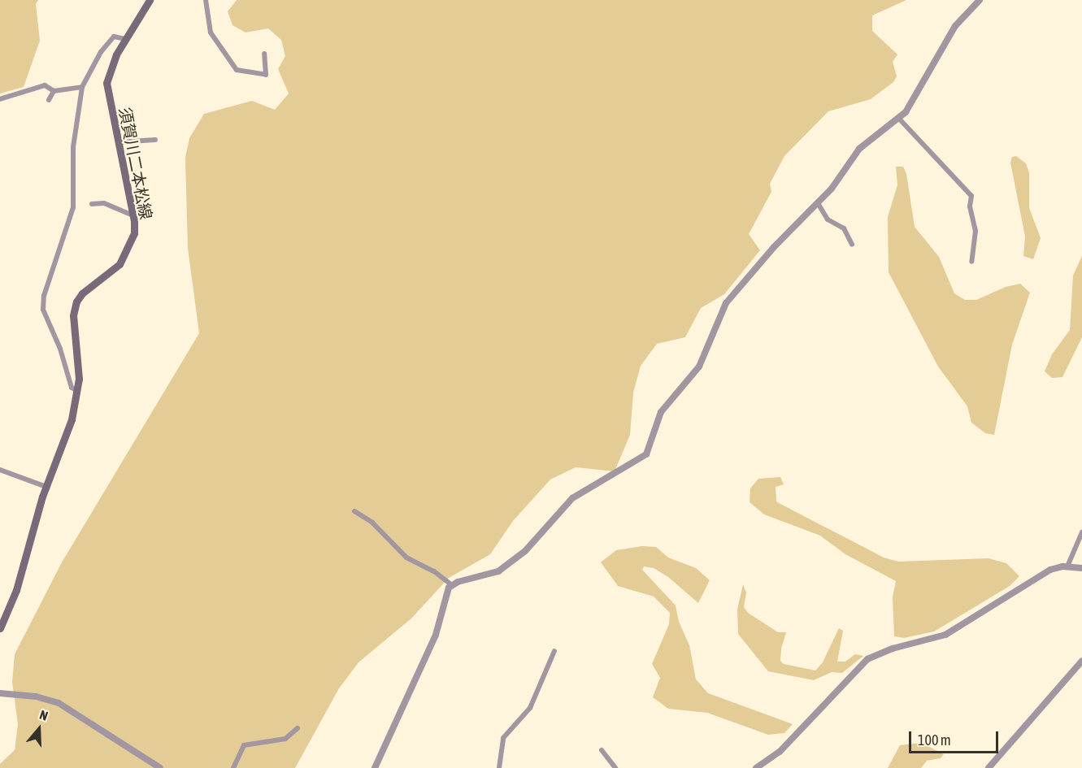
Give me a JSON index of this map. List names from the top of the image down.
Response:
{
  "streets": {
    "main road": ["須賀川二本松線"]
  },
  "scale_bar": "100 m",
  "north": "top"
}
